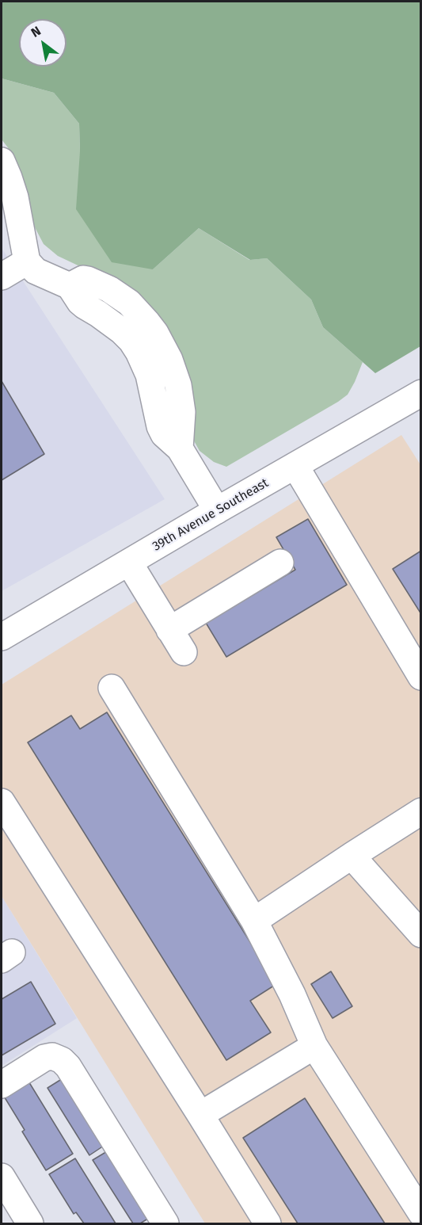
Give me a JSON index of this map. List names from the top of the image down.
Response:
{
  "streets": {
    "main road": ["39th Avenue Southeast"]
  },
  "north": "top left"
}
